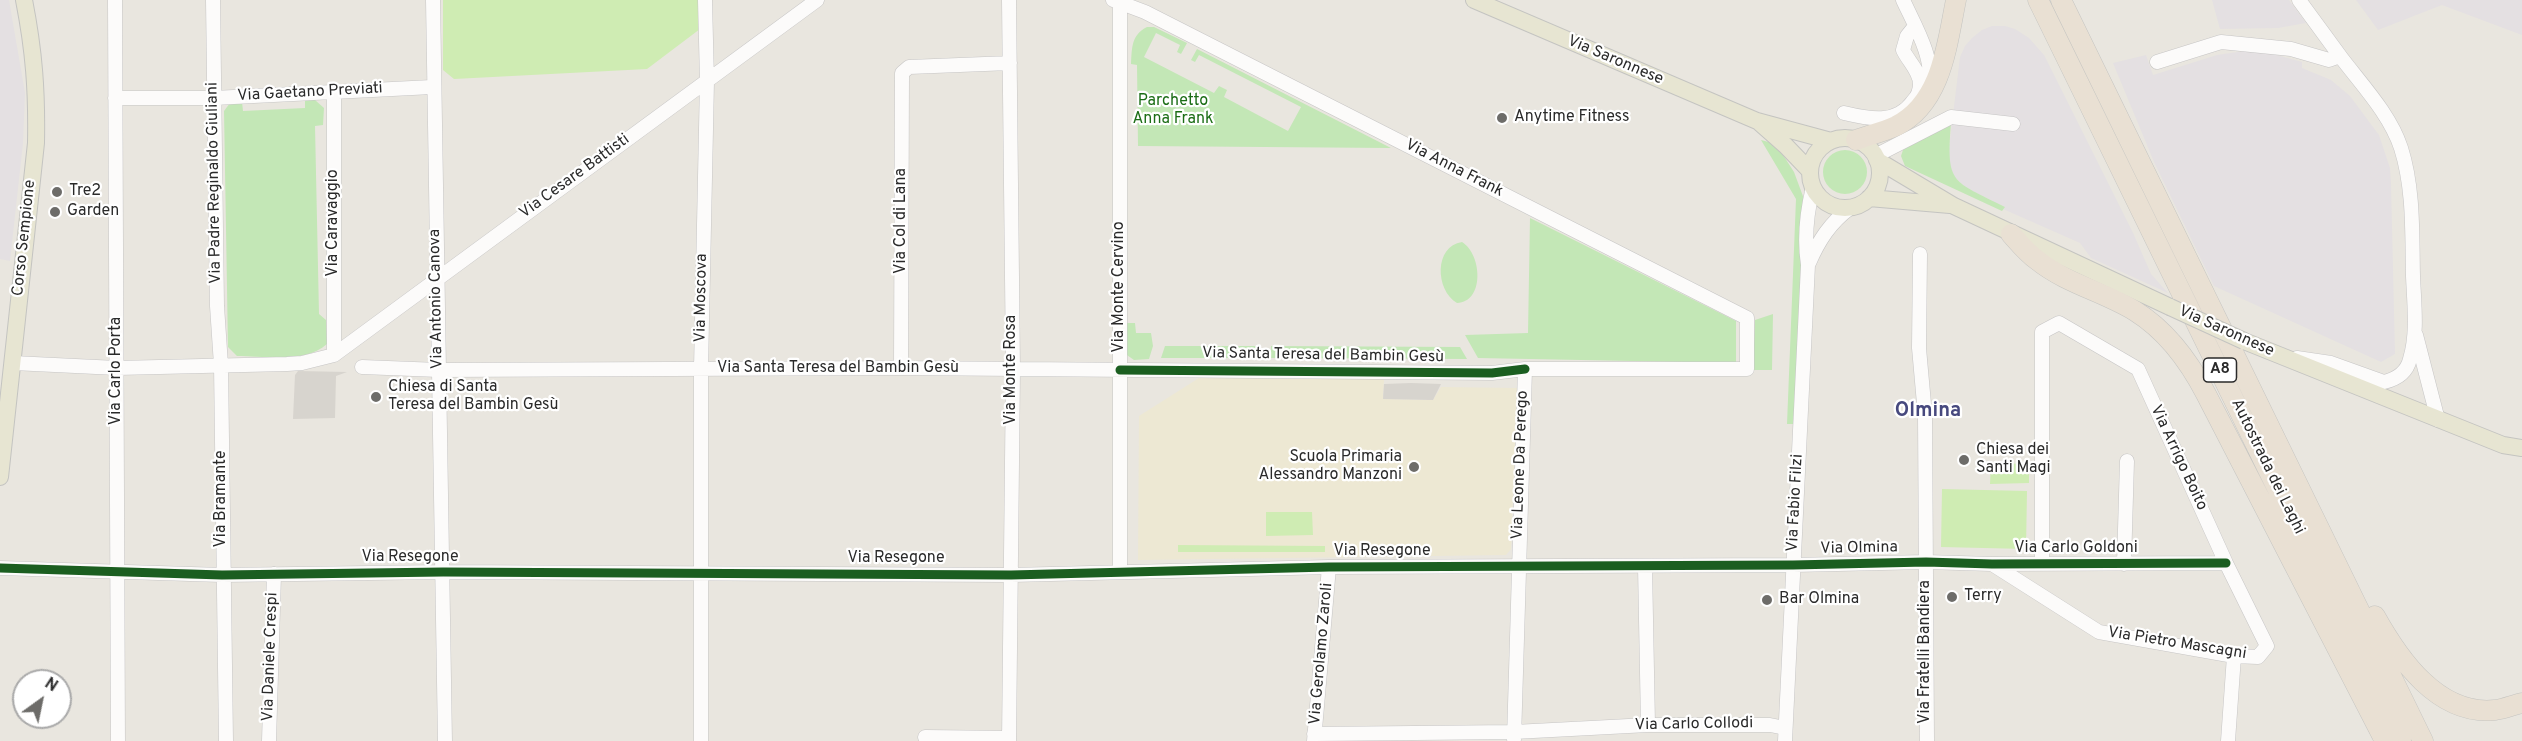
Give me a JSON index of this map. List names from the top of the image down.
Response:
{
  "streets": {
    "highway": ["A8", "Autostrada dei Laghi"],
    "main road": ["Via Saronnese", "Corso Sempione"],
    "street": [
      "Via Gaetano Previati",
      "Via Anna Frank",
      "Via Cesare Battisti",
      "Via Padre Reginaldo Giuliani",
      "Via Col di Lana",
      "Via Caravaggio",
      "Via Monte Cervino",
      "Via Moscova",
      "Via Antonio Canova",
      "Via Santa Teresa del Bambin Gesù",
      "Via Monte Rosa",
      "Via Carlo Porta",
      "Via Arrigo Boito",
      "Via Leone Da Perego",
      "Via Bramante",
      "Via Fabio Filzi",
      "Via Olmina",
      "Via Carlo Goldoni",
      "Via Resegone",
      "Via Pietro Mascagni",
      "Via Fratelli Bandiera",
      "Via Gerolamo Zaroli",
      "Via Daniele Crespi",
      "Via Carlo Collodi"
    ]
  },
  "crossings": [
    ["Via Saronnese", "Via Fabio Filzi"],
    ["Via Gaetano Previati", "Via Padre Reginaldo Giuliani"],
    ["Via Gaetano Previati", "Via Caravaggio"],
    ["Via Gaetano Previati", "Via Antonio Canova"],
    ["Via Gaetano Previati", "Via Carlo Porta"],
    ["Via Anna Frank", "Via Monte Cervino"],
    ["Via Anna Frank", "Via Santa Teresa del Bambin Gesù"],
    ["Via Cesare Battisti", "Via Caravaggio"],
    ["Via Cesare Battisti", "Via Moscova"],
    ["Via Cesare Battisti", "Via Antonio Canova"],
    ["Via Padre Reginaldo Giuliani", "Via Bramante"],
    ["Via Col di Lana", "Via Santa Teresa del Bambin Gesù"],
    ["Via Col di Lana", "Via Monte Rosa"],
    ["Via Monte Cervino", "Via Santa Teresa del Bambin Gesù"],
    ["Via Monte Cervino", "Via Resegone"],
    ["Via Moscova", "Via Santa Teresa del Bambin Gesù"],
    ["Via Moscova", "Via Resegone"],
    ["Via Antonio Canova", "Via Santa Teresa del Bambin Gesù"],
    ["Via Antonio Canova", "Via Resegone"],
    ["Via Santa Teresa del Bambin Gesù", "Via Monte Rosa"],
    ["Via Santa Teresa del Bambin Gesù", "Via Leone Da Perego"],
    ["Via Monte Rosa", "Via Resegone"],
    ["Via Carlo Porta", "Via Resegone"],
    ["Via Arrigo Boito", "Via Carlo Goldoni"],
    ["Via Arrigo Boito", "Via Pietro Mascagni"],
    ["Via Leone Da Perego", "Via Resegone"],
    ["Via Leone Da Perego", "Via Carlo Collodi"],
    ["Via Bramante", "Via Resegone"],
    ["Via Fabio Filzi", "Via Olmina"],
    ["Via Fabio Filzi", "Via Resegone"],
    ["Via Fabio Filzi", "Via Carlo Collodi"],
    ["Via Olmina", "Via Carlo Goldoni"],
    ["Via Olmina", "Via Resegone"],
    ["Via Olmina", "Via Fratelli Bandiera"],
    ["Via Carlo Goldoni", "Via Pietro Mascagni"],
    ["Via Carlo Goldoni", "Via Fratelli Bandiera"],
    ["Via Resegone", "Via Gerolamo Zaroli"],
    ["Via Resegone", "Via Daniele Crespi"],
    ["Via Gerolamo Zaroli", "Via Carlo Collodi"]
  ],
  "districts": ["Olmina"],
  "parks": ["Parchetto Anna Frank"],
  "places": [
    "Anytime Fitness",
    "Tre2",
    "Garden",
    "Chiesa di Santa Teresa del Bambin Gesù",
    "Chiesa dei Santi Magi",
    "Scuola Primaria Alessandro Manzoni",
    "Terry",
    "Bar Olmina"
  ],
  "north": "top right"
}
